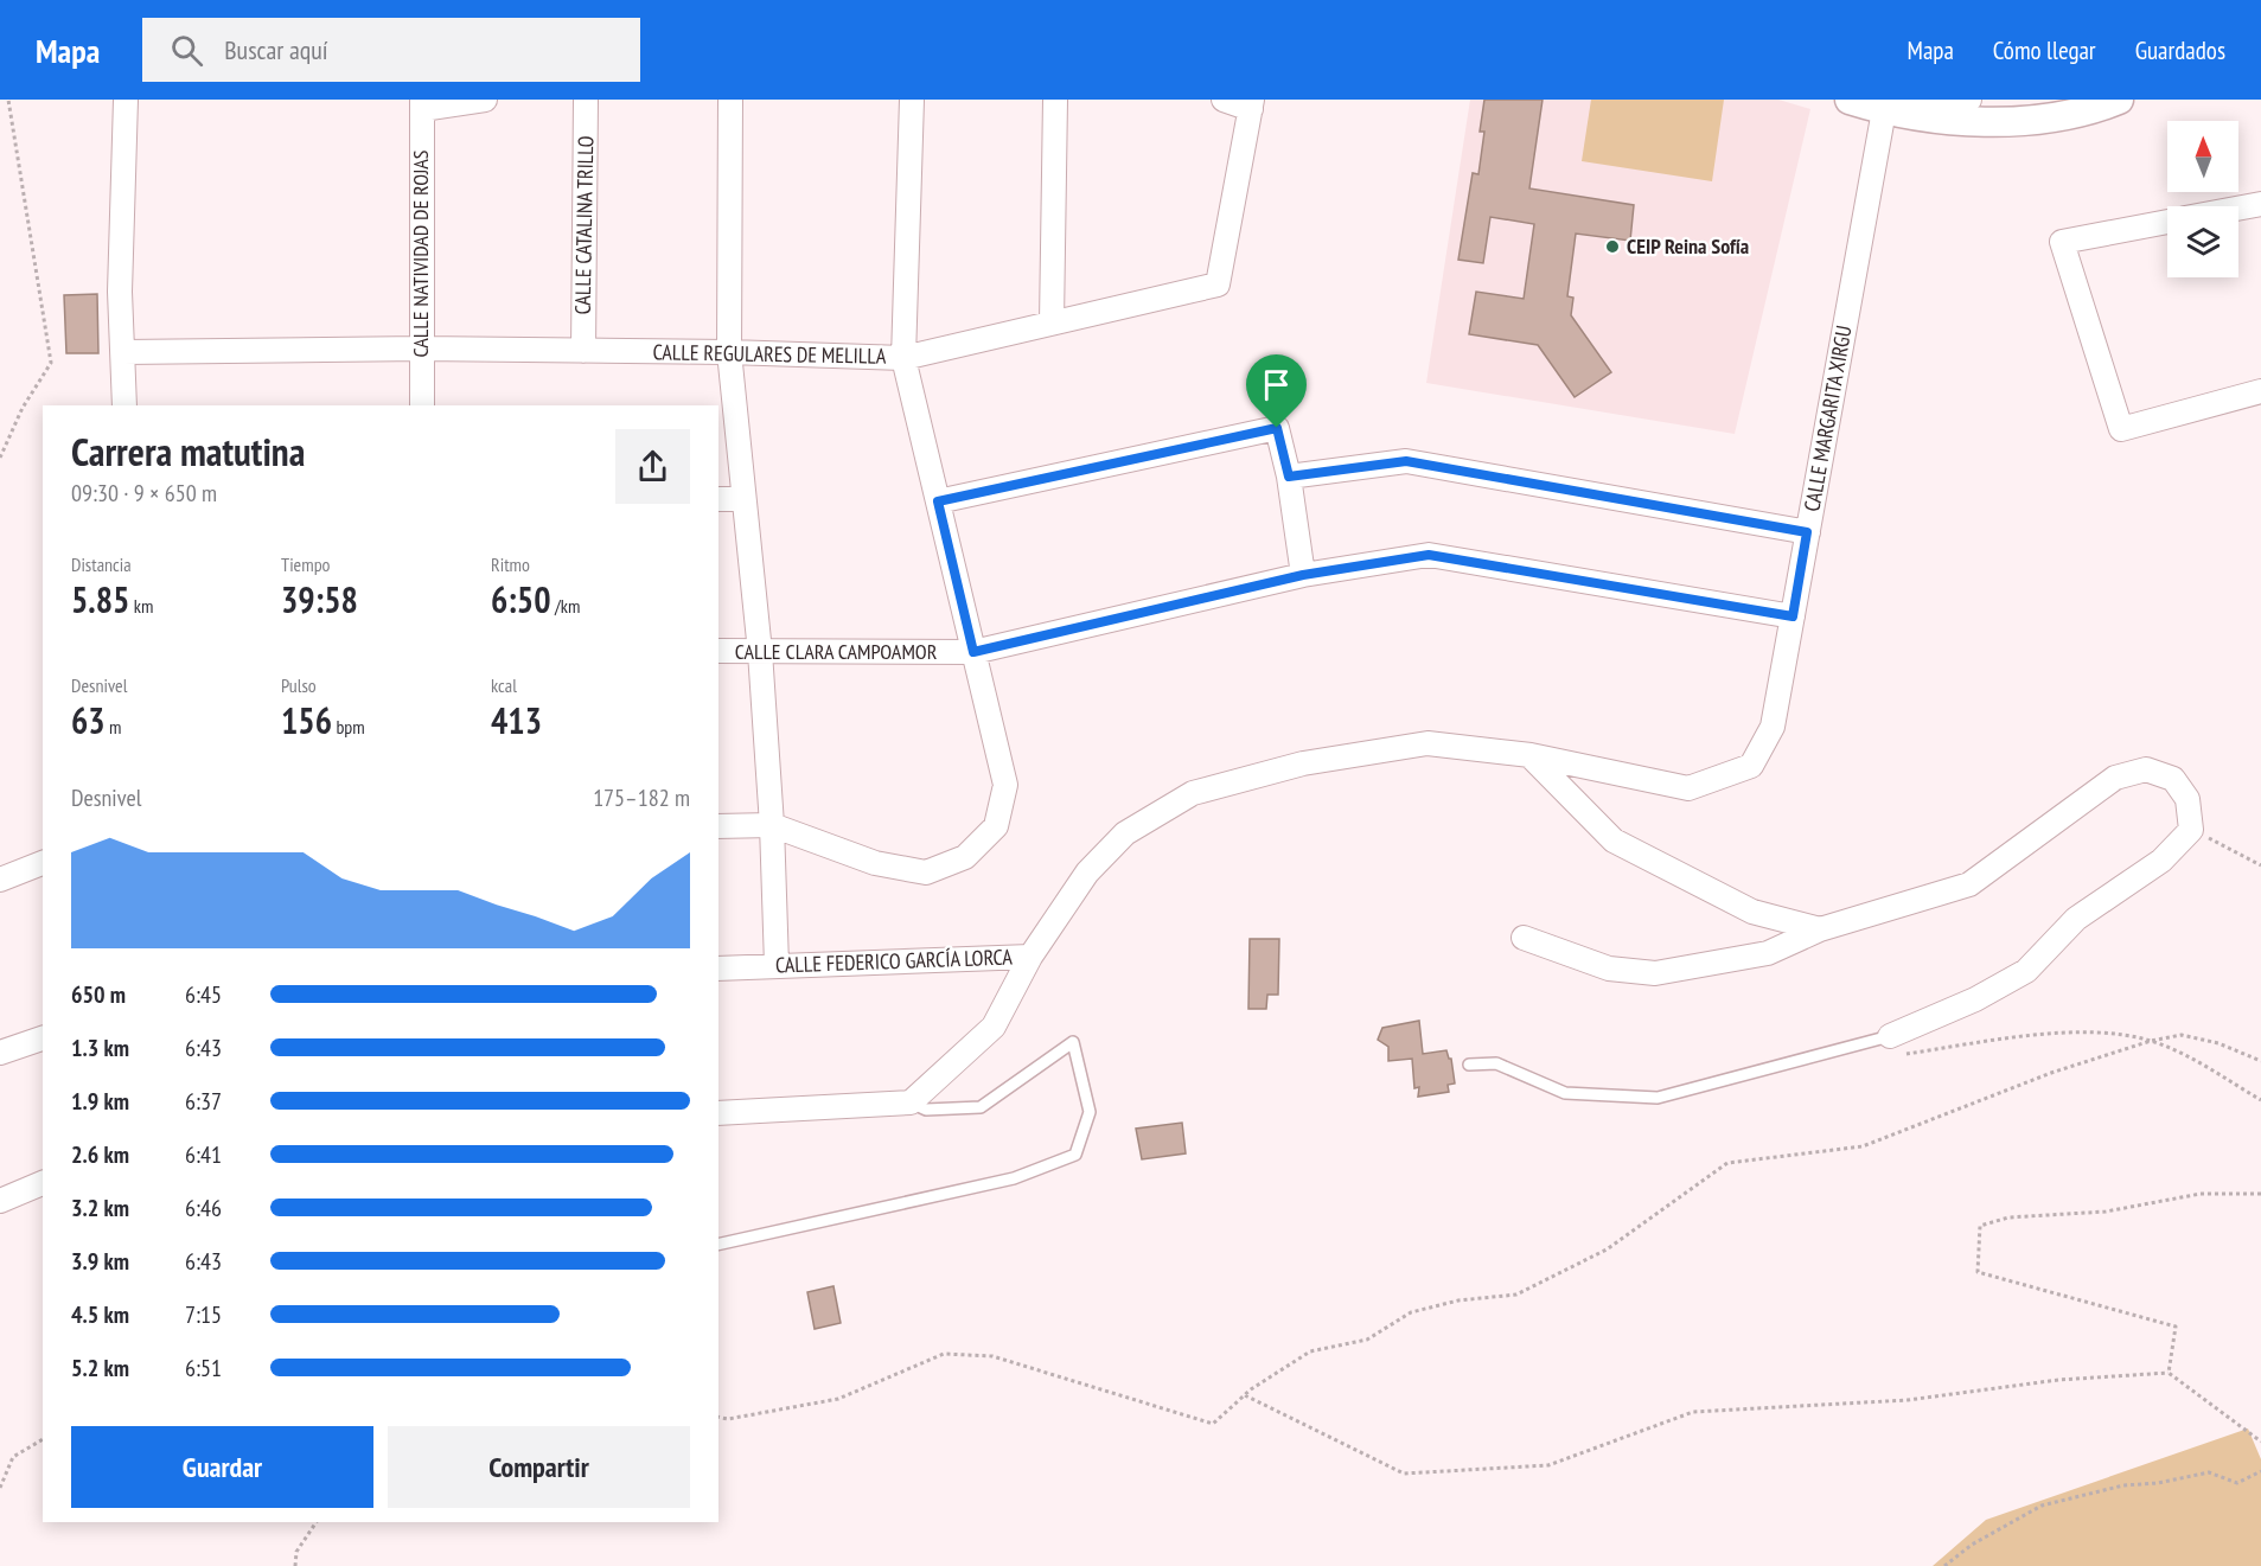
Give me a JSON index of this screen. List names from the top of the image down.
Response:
{
  "streets": {
    "street": [
      "CALLE CATALINA TRILLO",
      "CALLE NATIVIDAD DE ROJAS",
      "CALLE REGULARES DE MELILLA",
      "CALLE MARGARITA XIRGU",
      "CALLE CLARA CAMPOAMOR",
      "CALLE FEDERICO GARCÍA LORCA"
    ]
  },
  "crossings": [
    ["CALLE CATALINA TRILLO", "CALLE REGULARES DE MELILLA"],
    ["CALLE NATIVIDAD DE ROJAS", "CALLE REGULARES DE MELILLA"],
    ["CALLE MARGARITA XIRGU", "CALLE CLARA CAMPOAMOR"],
    ["CALLE MARGARITA XIRGU", "CALLE FEDERICO GARCÍA LORCA"]
  ],
  "places": ["CEIP Reina Sofía"],
  "north": "top",
  "page": {
    "header": "Mapa",
    "search": "Buscar aquí",
    "nav": ["Mapa", "Cómo llegar", "Guardados"],
    "heading": ["Carrera matutina", "09:30 · 9 × 650 m"],
    "stats": [
      ["Distancia", "5.85 km"],
      ["Tiempo", "39:58"],
      ["Ritmo", "6:50 /km"],
      ["Desnivel", "63 m"],
      ["Pulso", "156 bpm"],
      ["kcal", "413"]
    ],
    "chart": ["Desnivel", "175–182 m"],
    "list": [
      {
        "name": "650 m",
        "note": "6:45"
      },
      {
        "name": "1.3 km",
        "note": "6:43"
      },
      {
        "name": "1.9 km",
        "note": "6:37"
      },
      {
        "name": "2.6 km",
        "note": "6:41"
      },
      {
        "name": "3.2 km",
        "note": "6:46"
      },
      {
        "name": "3.9 km",
        "note": "6:43"
      },
      {
        "name": "4.5 km",
        "note": "7:15"
      },
      {
        "name": "5.2 km",
        "note": "6:51"
      }
    ],
    "buttons": ["Guardar", "Compartir"]
  }
}
